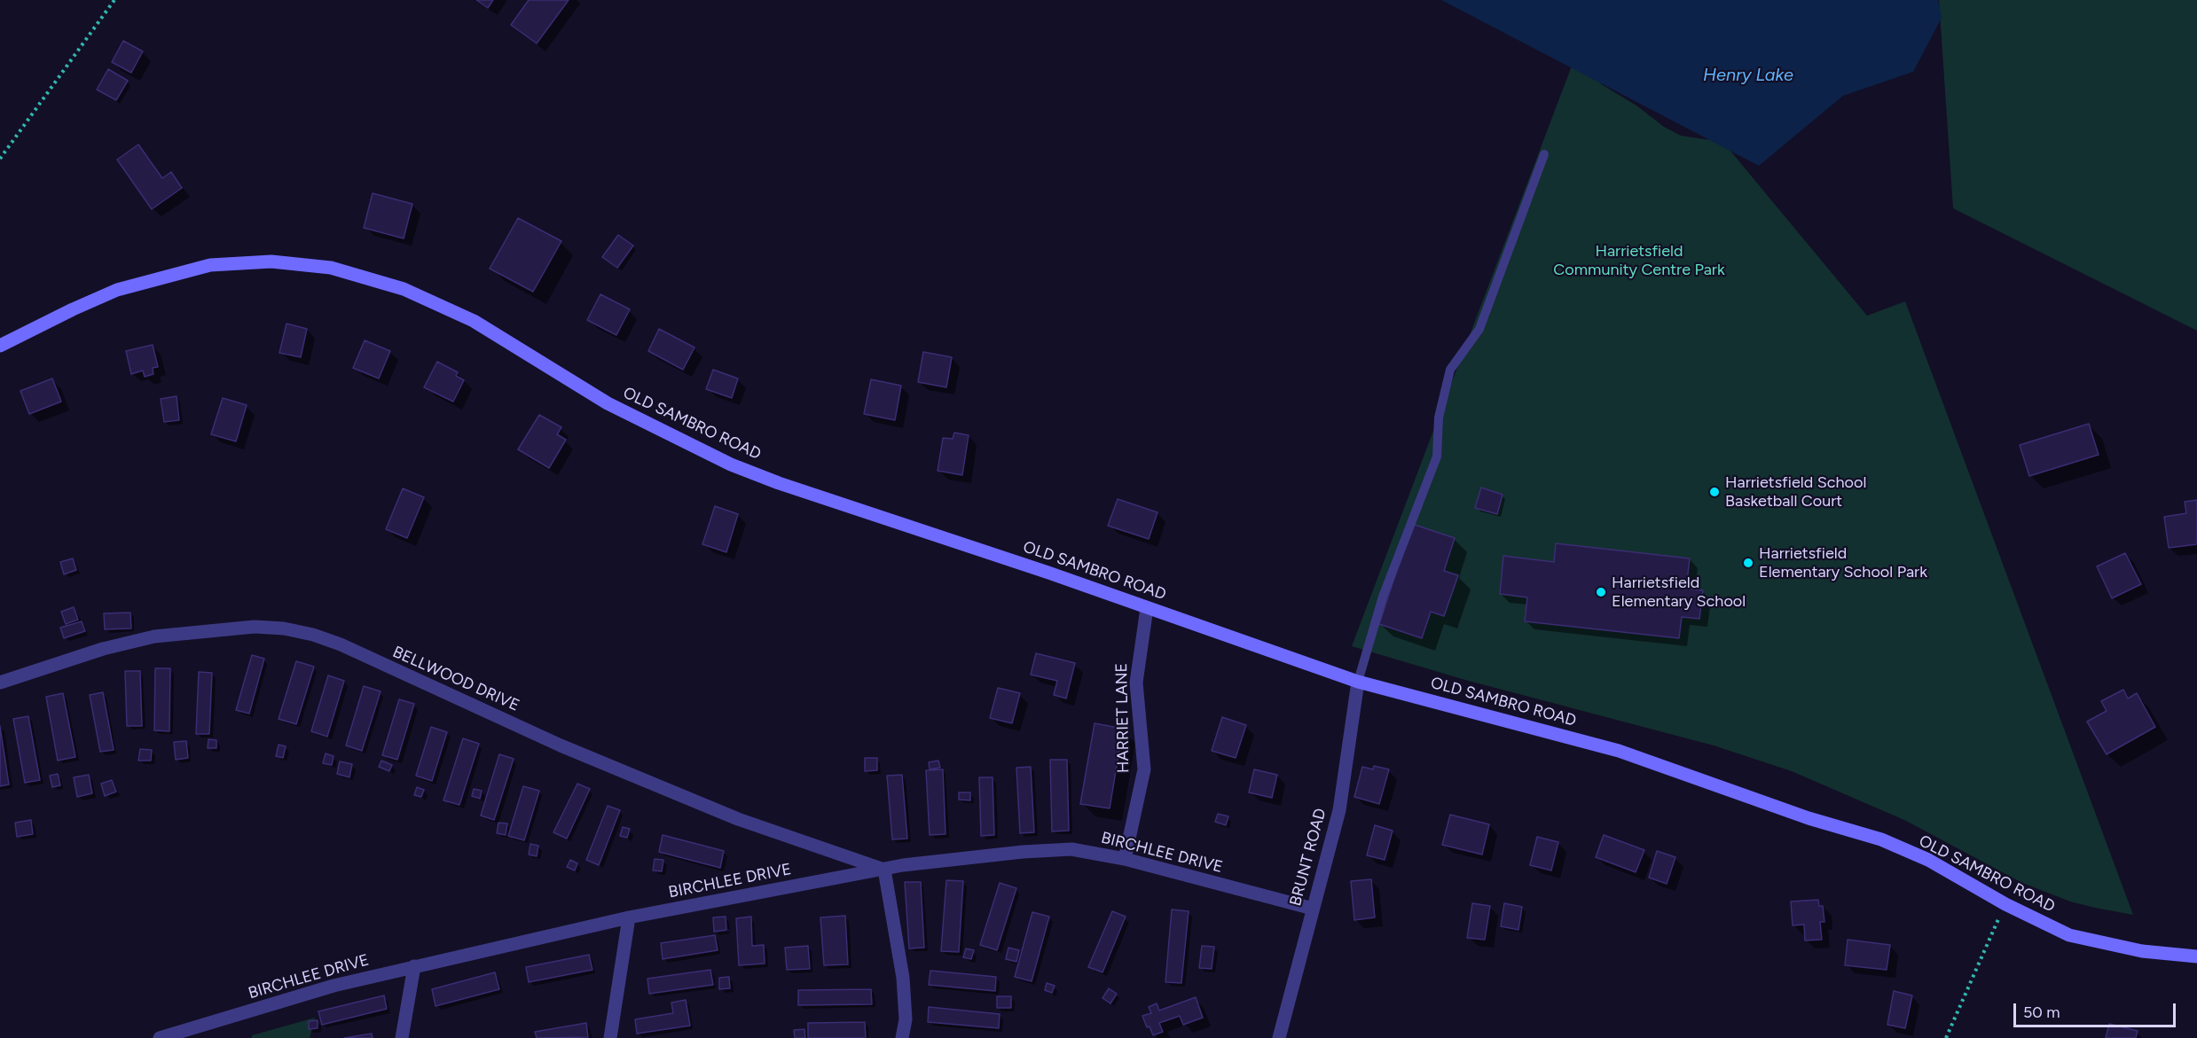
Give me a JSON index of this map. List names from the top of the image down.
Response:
{
  "streets": {
    "main road": ["OLD SAMBRO ROAD"],
    "street": [
      "BELLWOOD DRIVE",
      "HARRIET LANE",
      "BIRCHLEE DRIVE",
      "BRUNT ROAD"
    ]
  },
  "crossings": [
    ["OLD SAMBRO ROAD", "HARRIET LANE"],
    ["OLD SAMBRO ROAD", "BRUNT ROAD"],
    ["BELLWOOD DRIVE", "BIRCHLEE DRIVE"],
    ["HARRIET LANE", "BIRCHLEE DRIVE"],
    ["BIRCHLEE DRIVE", "BRUNT ROAD"]
  ],
  "water": ["Henry Lake"],
  "parks": ["Harrietsfield Community Centre Park"],
  "places": ["Harrietsfield School Basketball Court", "Harrietsfield Elementary School Park", "Harrietsfield Elementary School"],
  "scale_bar": "50 m"
}
